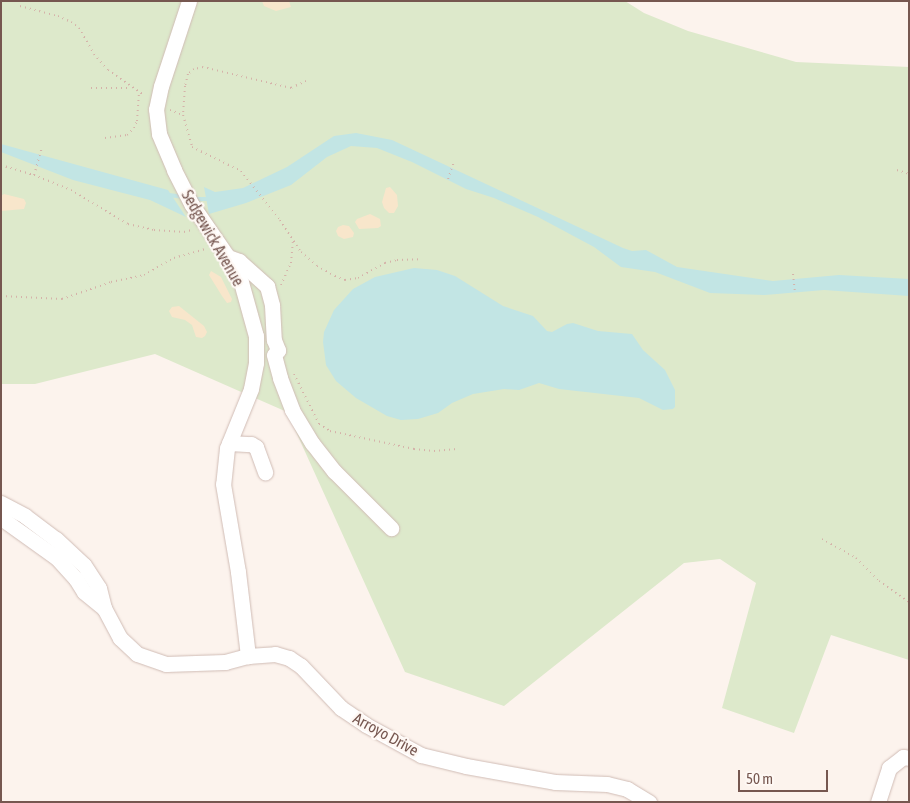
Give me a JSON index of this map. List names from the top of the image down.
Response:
{
  "streets": {
    "street": ["Sedgewick Avenue", "Arroyo Drive"]
  },
  "crossings": [
    ["Sedgewick Avenue", "Arroyo Drive"]
  ],
  "scale_bar": "50 m"
}
